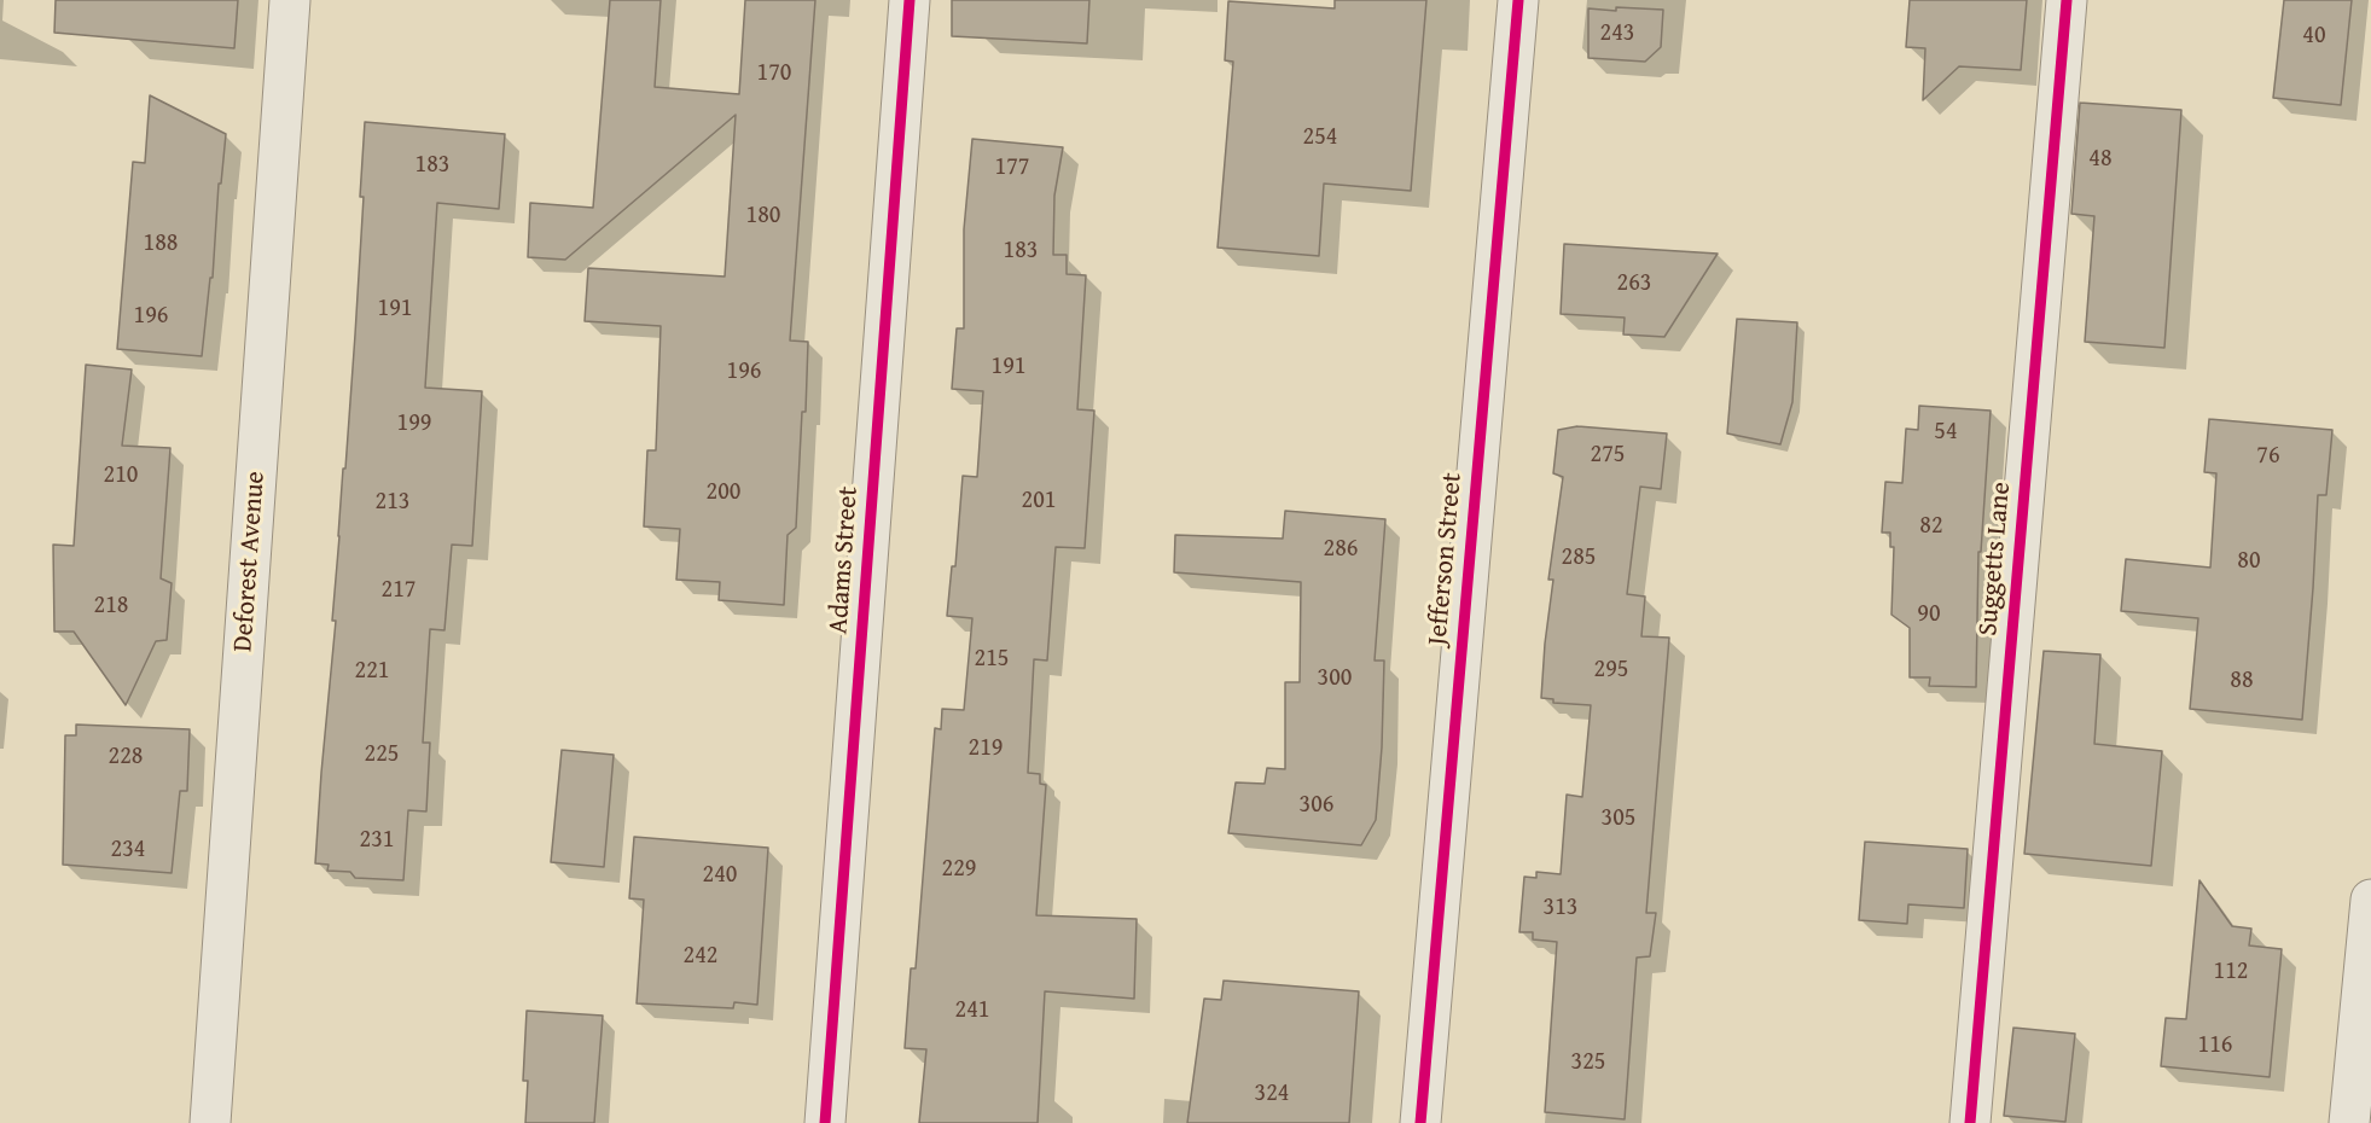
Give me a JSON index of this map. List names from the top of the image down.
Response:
{
  "streets": {
    "street": [
      "Jefferson Street",
      "Suggetts Lane",
      "Adams Street",
      "Deforest Avenue"
    ]
  },
  "house_numbers": [
    "243",
    "40",
    "170",
    "254",
    "48",
    "183",
    "177",
    "180",
    "188",
    "183",
    "263",
    "191",
    "196",
    "191",
    "196",
    "199",
    "54",
    "275",
    "76",
    "210",
    "200",
    "201",
    "213",
    "82",
    "286",
    "285",
    "80",
    "217",
    "218",
    "90",
    "215",
    "295",
    "221",
    "300",
    "88",
    "219",
    "225",
    "228",
    "306",
    "305",
    "231",
    "234",
    "229",
    "240",
    "313",
    "242",
    "112",
    "241",
    "116",
    "325",
    "324"
  ]
}
